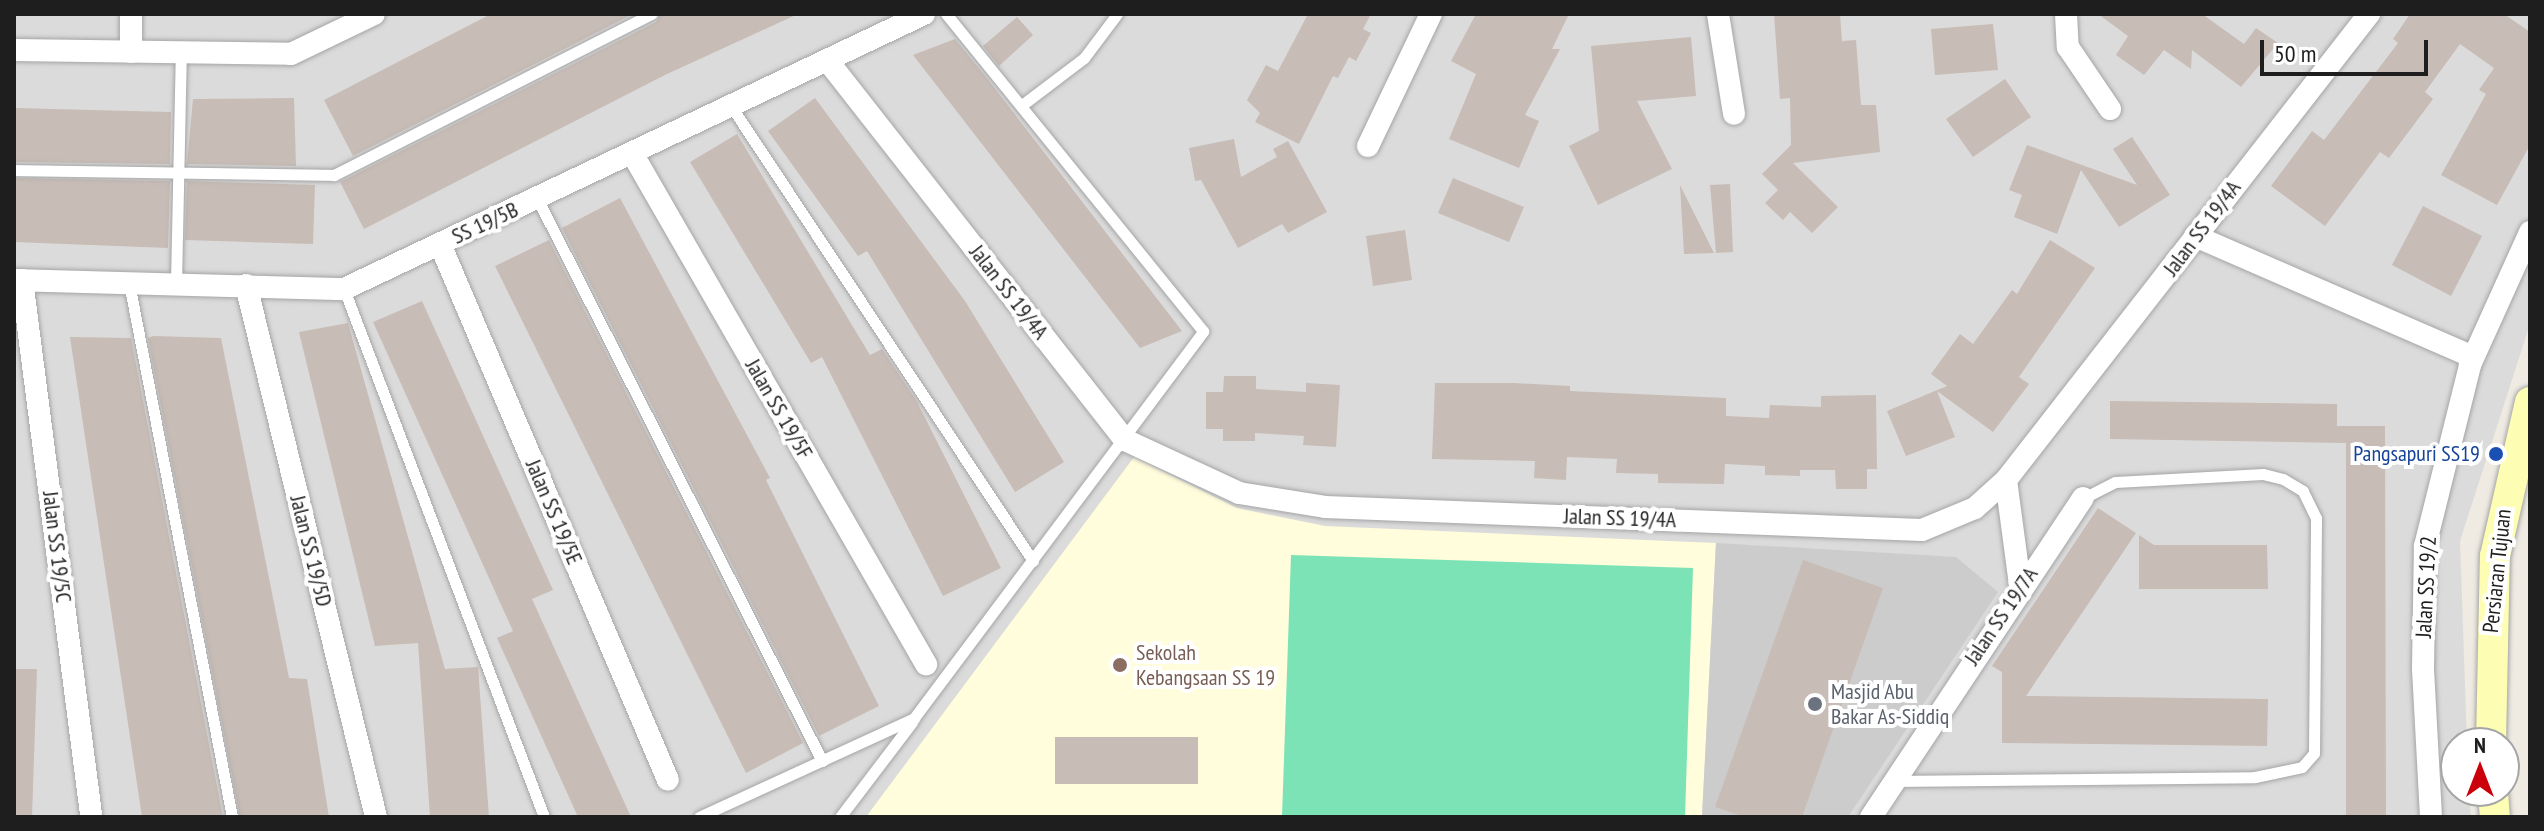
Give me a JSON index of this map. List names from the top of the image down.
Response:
{
  "streets": {
    "main road": ["Persiaran Tujuan"],
    "street": [
      "SS 19/5B",
      "Jalan SS 19/4A",
      "Jalan SS 19/5F",
      "Jalan SS 19/5E",
      "Jalan SS 19/5C",
      "Jalan SS 19/5D",
      "Jalan SS 19/2",
      "Jalan SS 19/7A"
    ]
  },
  "crossings": [
    ["SS 19/5B", "Jalan SS 19/4A"],
    ["SS 19/5B", "Jalan SS 19/5F"],
    ["SS 19/5B", "Jalan SS 19/5E"],
    ["SS 19/5B", "Jalan SS 19/5C"],
    ["SS 19/5B", "Jalan SS 19/5D"]
  ],
  "places": ["Pangsapuri SS19", "Sekolah Kebangsaan SS 19", "Masjid Abu Bakar As-Siddiq"],
  "scale_bar": "50 m",
  "north": "top"
}
